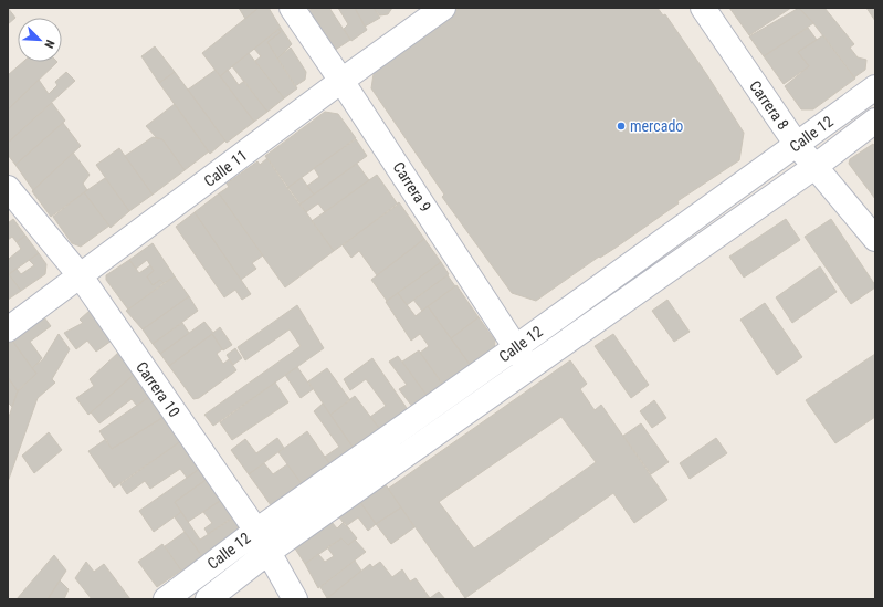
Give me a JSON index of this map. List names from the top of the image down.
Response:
{
  "streets": {
    "street": [
      "Carrera 8",
      "Calle 12",
      "Calle 11",
      "Carrera 9",
      "Carrera 10"
    ]
  },
  "crossings": [
    ["Carrera 8", "Calle 12"],
    ["Calle 12", "Carrera 9"],
    ["Calle 12", "Carrera 10"],
    ["Calle 11", "Carrera 9"],
    ["Calle 11", "Carrera 10"]
  ],
  "places": ["mercado"],
  "north": "bottom right"
}
